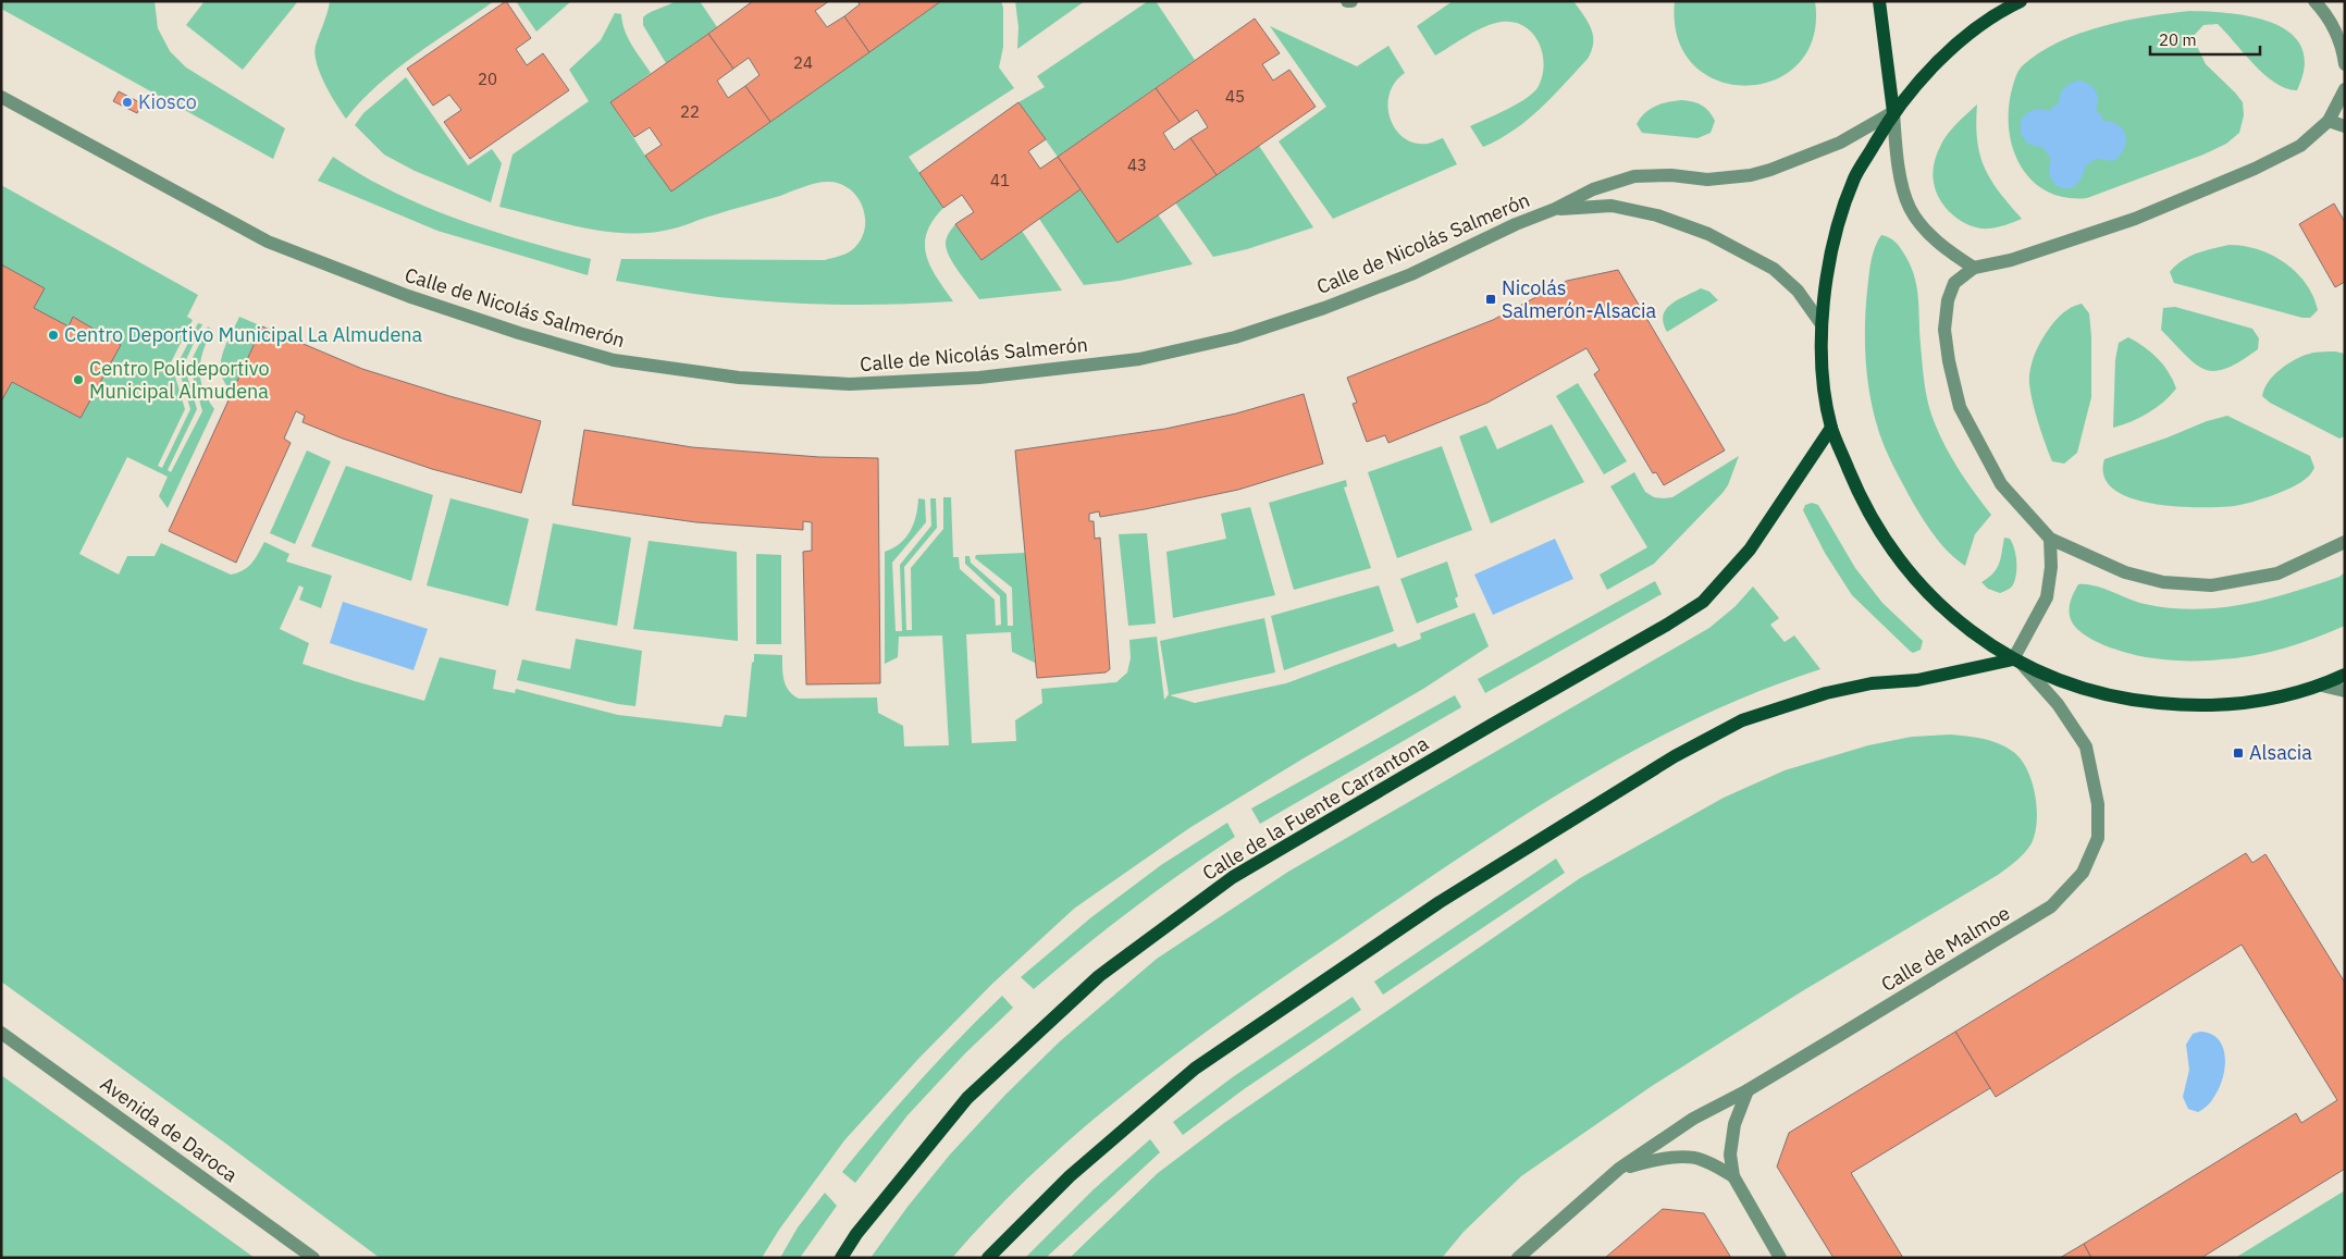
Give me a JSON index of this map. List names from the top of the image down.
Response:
{
  "streets": {
    "main road": ["Calle de la Fuente Carrantona"],
    "street": ["Calle de Nicolás Salmerón", "Calle de Malmoe", "Avenida de Daroca"]
  },
  "places": {
    "other": ["Kiosco", "Centro Deportivo Municipal La Almudena", "Centro Polideportivo Municipal Almudena"],
    "transit": ["Nicolás Salmerón-Alsacia", "Alsacia"]
  },
  "house_numbers": [
    "24",
    "20",
    "45",
    "22",
    "43",
    "41"
  ],
  "scale_bar": "20 m"
}
